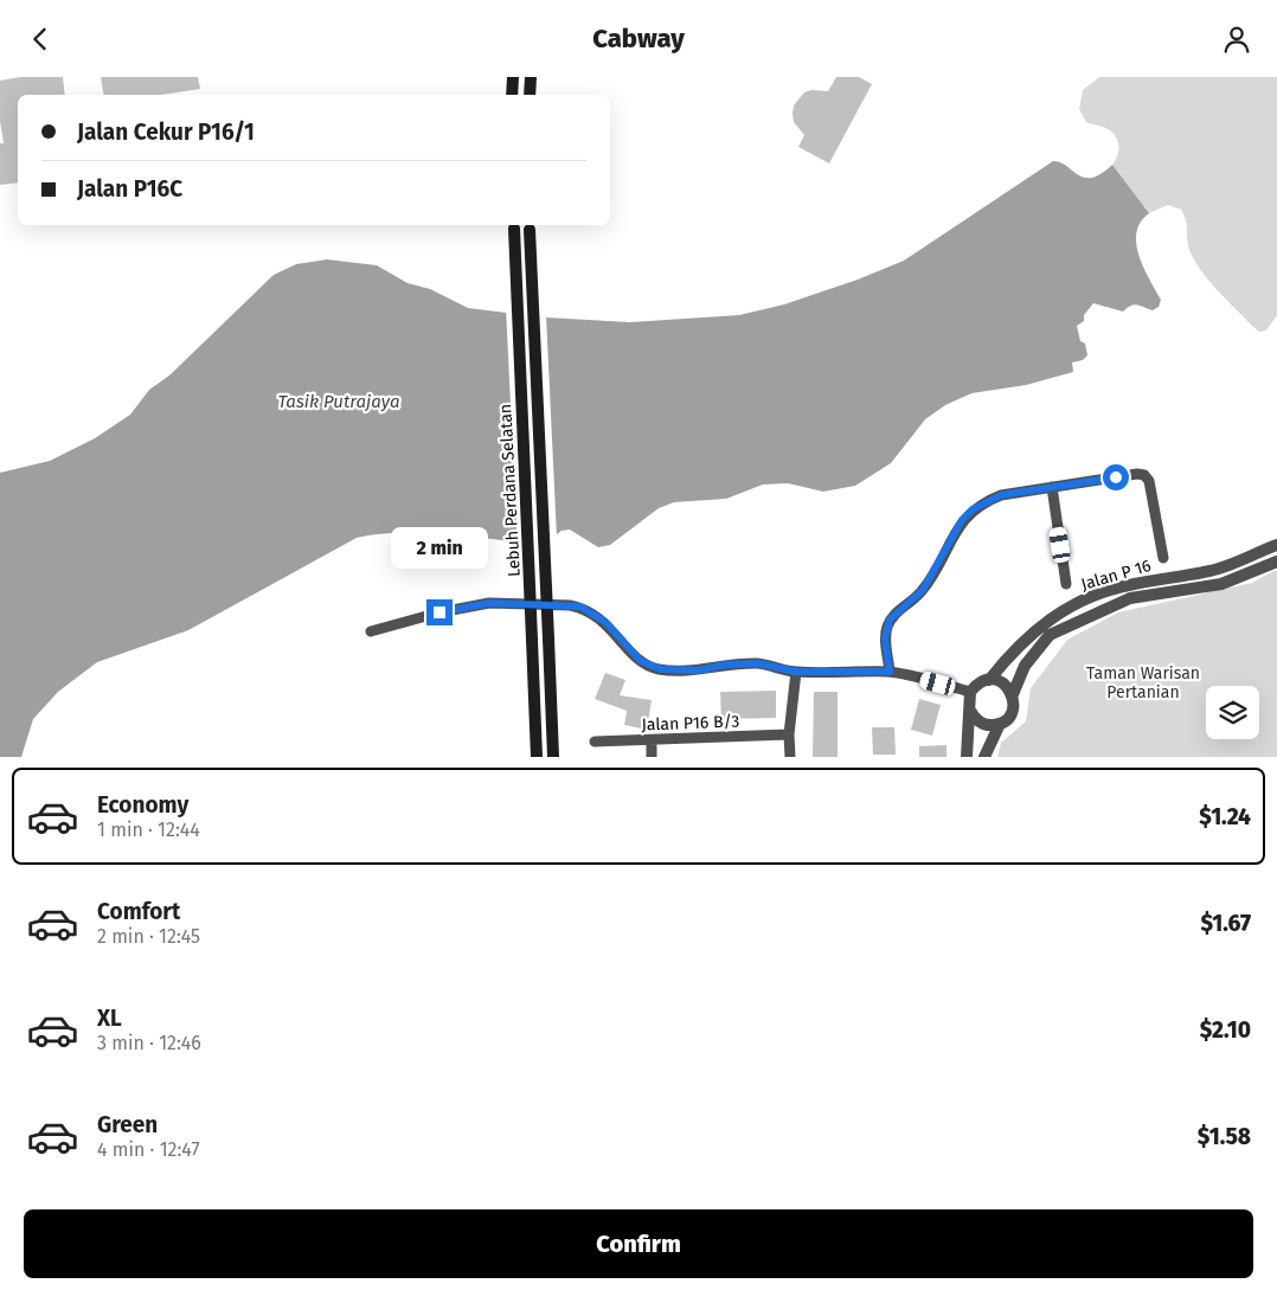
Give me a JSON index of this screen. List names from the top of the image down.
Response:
{
  "streets": {
    "main road": ["Lebuh Perdana Selatan"],
    "street": ["Jalan P 16", "Jalan P16 B/3"]
  },
  "water": ["Tasik Putrajaya"],
  "parks": ["Taman Warisan Pertanian"],
  "page": {
    "header": "Cabway",
    "banner": ["Jalan Cekur P16/1", "Jalan P16C"],
    "bubble": "2 min",
    "list": [
      {
        "name": "Economy",
        "note": "1 min · 12:44",
        "value": "$1.24"
      },
      {
        "name": "Comfort",
        "note": "2 min · 12:45",
        "value": "$1.67"
      },
      {
        "name": "XL",
        "note": "3 min · 12:46",
        "value": "$2.10"
      },
      {
        "name": "Green",
        "note": "4 min · 12:47",
        "value": "$1.58"
      }
    ],
    "buttons": "Confirm"
  }
}
